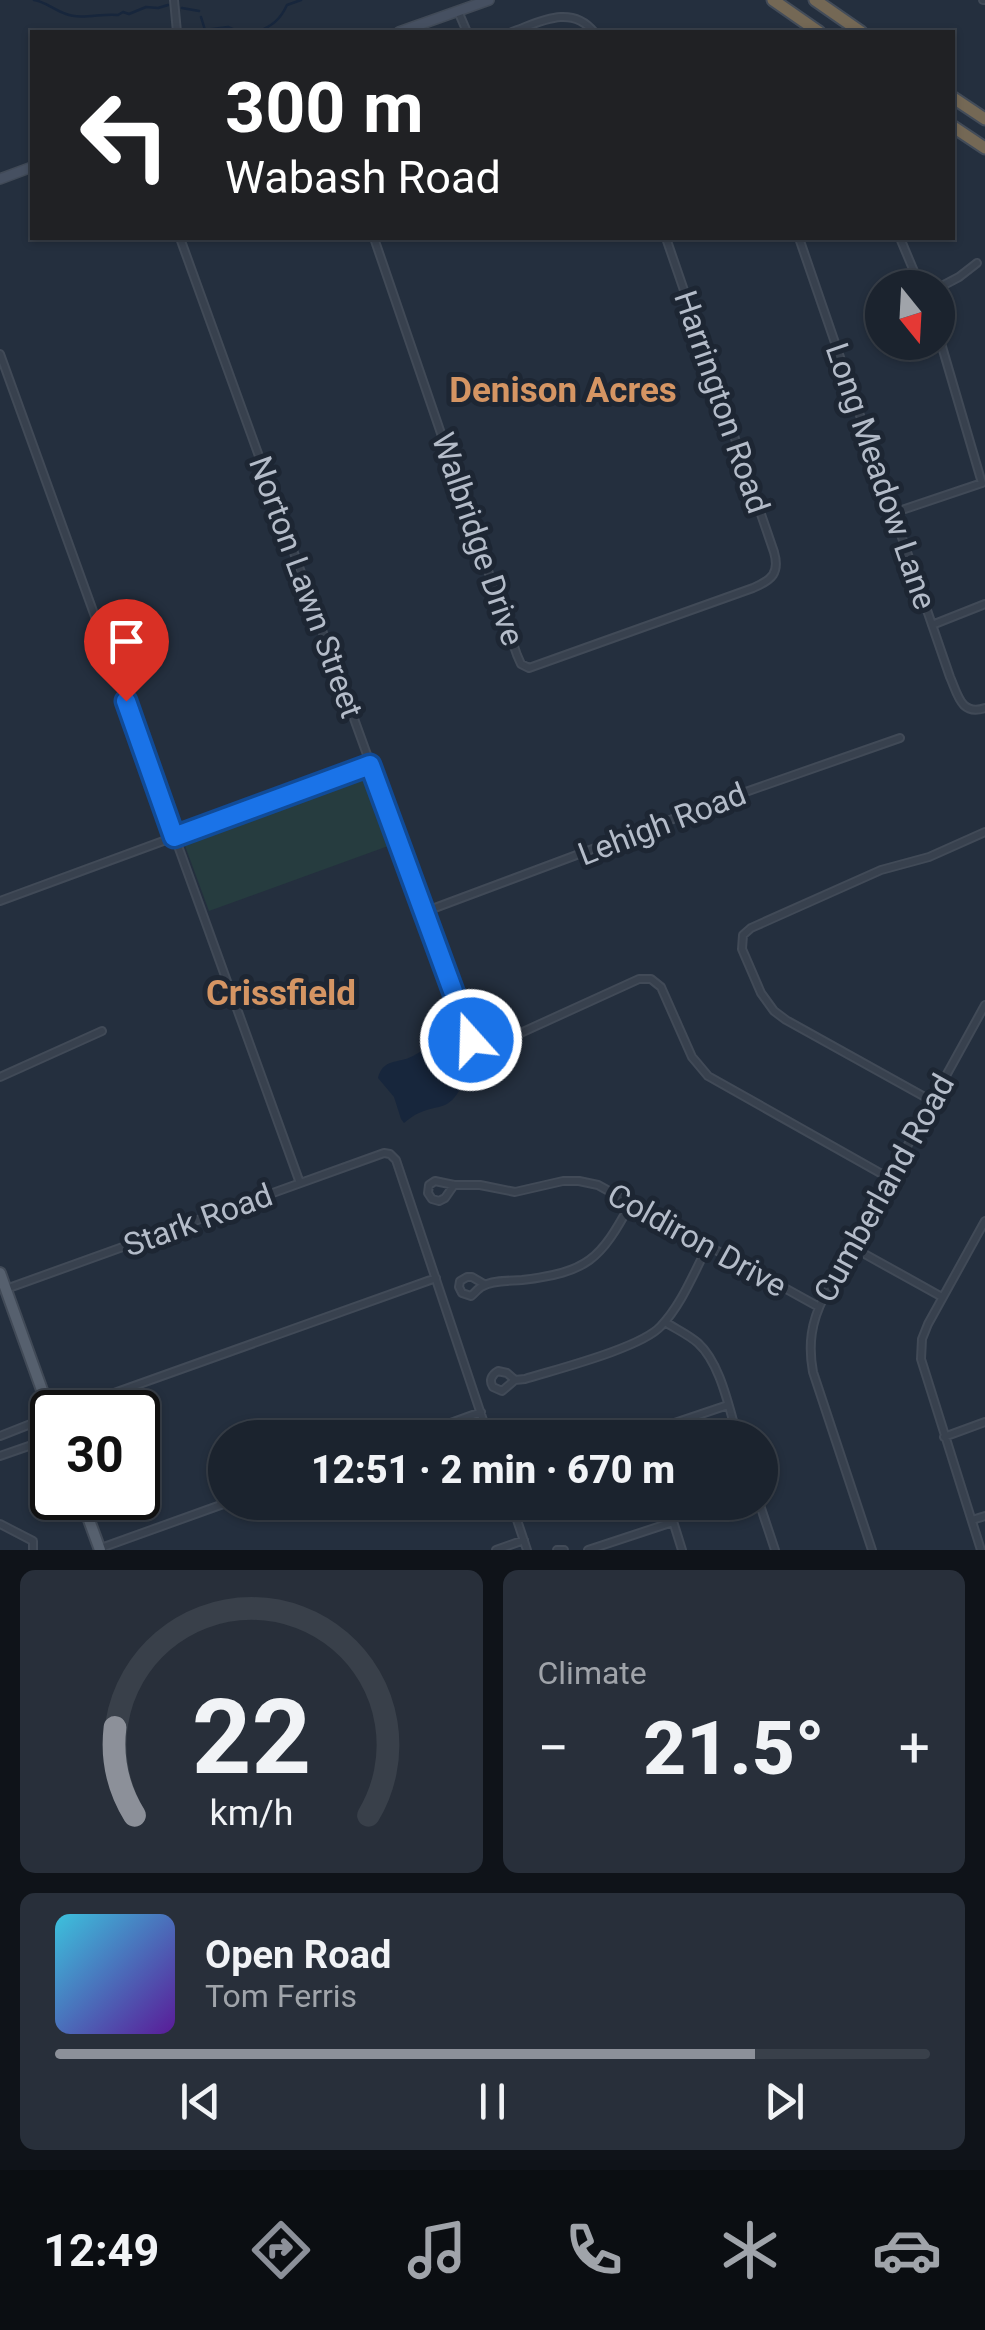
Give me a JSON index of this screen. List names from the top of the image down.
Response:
{
  "streets": {
    "street": [
      "Harrington Road",
      "Long Meadow Lane",
      "Walbridge Drive",
      "Norton Lawn Street",
      "Lehigh Road",
      "Cumberland Road",
      "Stark Road",
      "Coldiron Drive"
    ]
  },
  "crossings": [
    ["Harrington Road", "Walbridge Drive"],
    ["Norton Lawn Street", "Lehigh Road"],
    ["Norton Lawn Street", "Cumberland Road"],
    ["Cumberland Road", "Coldiron Drive"]
  ],
  "districts": ["Denison Acres", "Crissfield"],
  "north": "bottom",
  "page": {
    "turn": ["300 m", "Wabash Road"],
    "limit": "30",
    "trip": "12:51 · 2 min · 670 m",
    "tile": "Climate",
    "heat": ["−", "21.5°", "+"],
    "song": ["Open Road", "Tom Ferris"],
    "tabs": "12:49",
    "gauge": ["22", "km/h"]
  }
}
